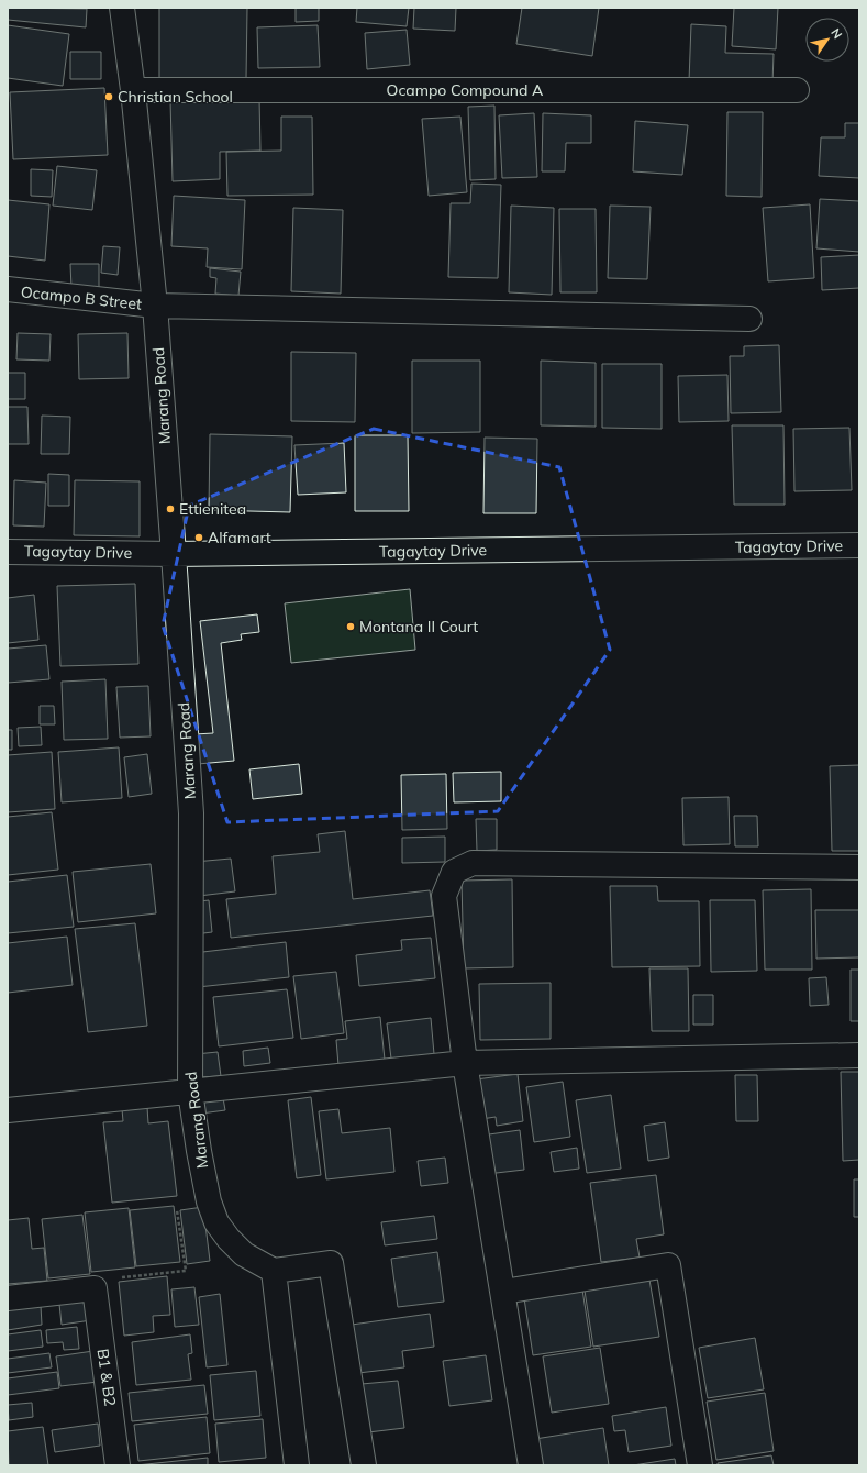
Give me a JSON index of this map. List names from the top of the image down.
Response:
{
  "streets": {
    "street": [
      "Ocampo Compound A",
      "Ocampo B Street",
      "Marang Road",
      "Tagaytay Drive",
      "B1 & B2"
    ]
  },
  "crossings": [
    ["Ocampo Compound A", "Marang Road"],
    ["Ocampo B Street", "Marang Road"],
    ["Marang Road", "Tagaytay Drive"]
  ],
  "places": [
    "Christian School",
    "Ettienitea",
    "Alfamart",
    "Montana II Court"
  ],
  "north": "top right"
}
